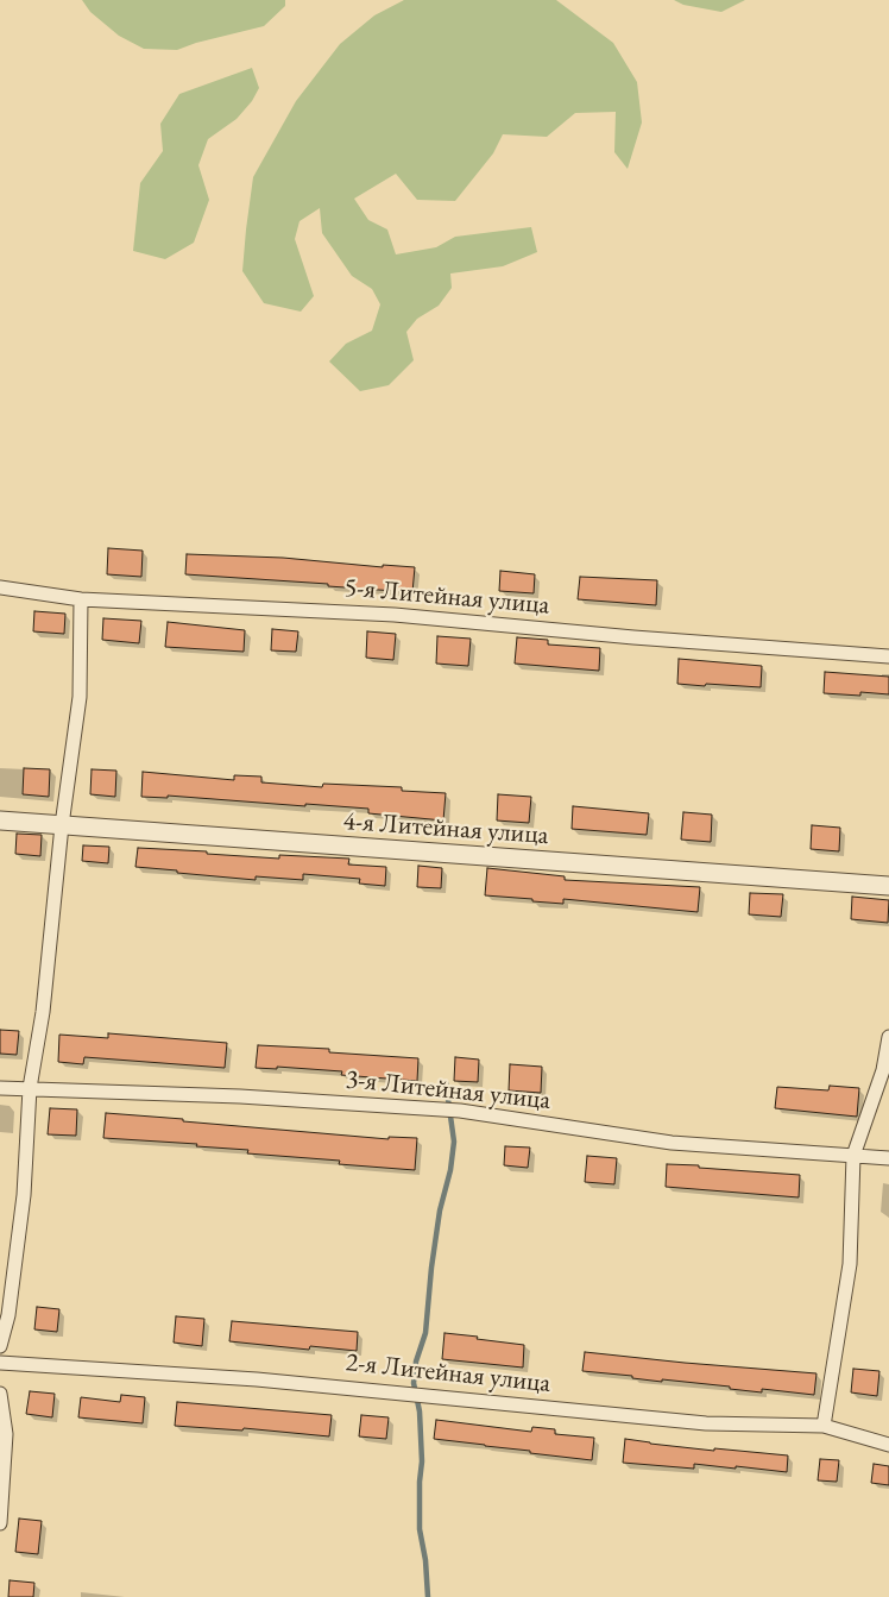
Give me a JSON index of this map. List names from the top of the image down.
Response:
{
  "streets": {
    "street": [
      "5-я Литейная улица",
      "4-я Литейная улица",
      "3-я Литейная улица",
      "2-я Литейная улица"
    ]
  }
}
